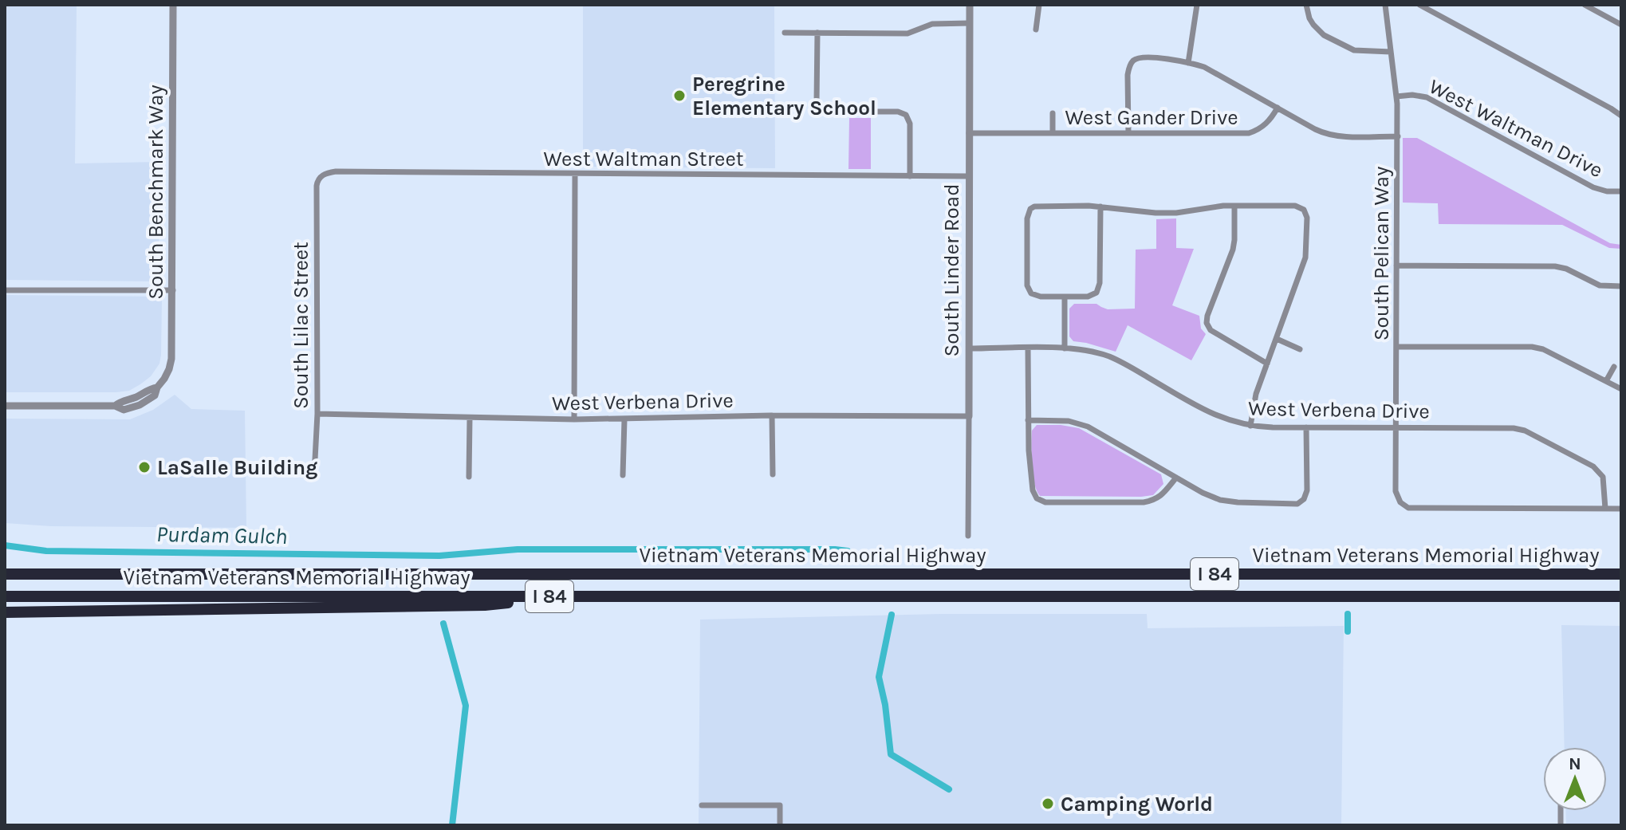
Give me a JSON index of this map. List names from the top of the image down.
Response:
{
  "streets": {
    "highway": ["Vietnam Veterans Memorial Highway", "I 84"],
    "street": [
      "West Gander Drive",
      "West Waltman Drive",
      "West Waltman Street",
      "South Benchmark Way",
      "South Pelican Way",
      "South Linder Road",
      "South Lilac Street",
      "West Verbena Drive"
    ]
  },
  "crossings": [
    ["West Gander Drive", "South Linder Road"],
    ["West Waltman Drive", "South Pelican Way"],
    ["West Waltman Street", "South Linder Road"],
    ["West Waltman Street", "South Lilac Street"],
    ["South Pelican Way", "West Verbena Drive"],
    ["South Linder Road", "West Verbena Drive"],
    ["South Lilac Street", "West Verbena Drive"]
  ],
  "water": ["Purdam Gulch"],
  "places": ["Peregrine Elementary School", "LaSalle Building", "Camping World"],
  "north": "top"
}
